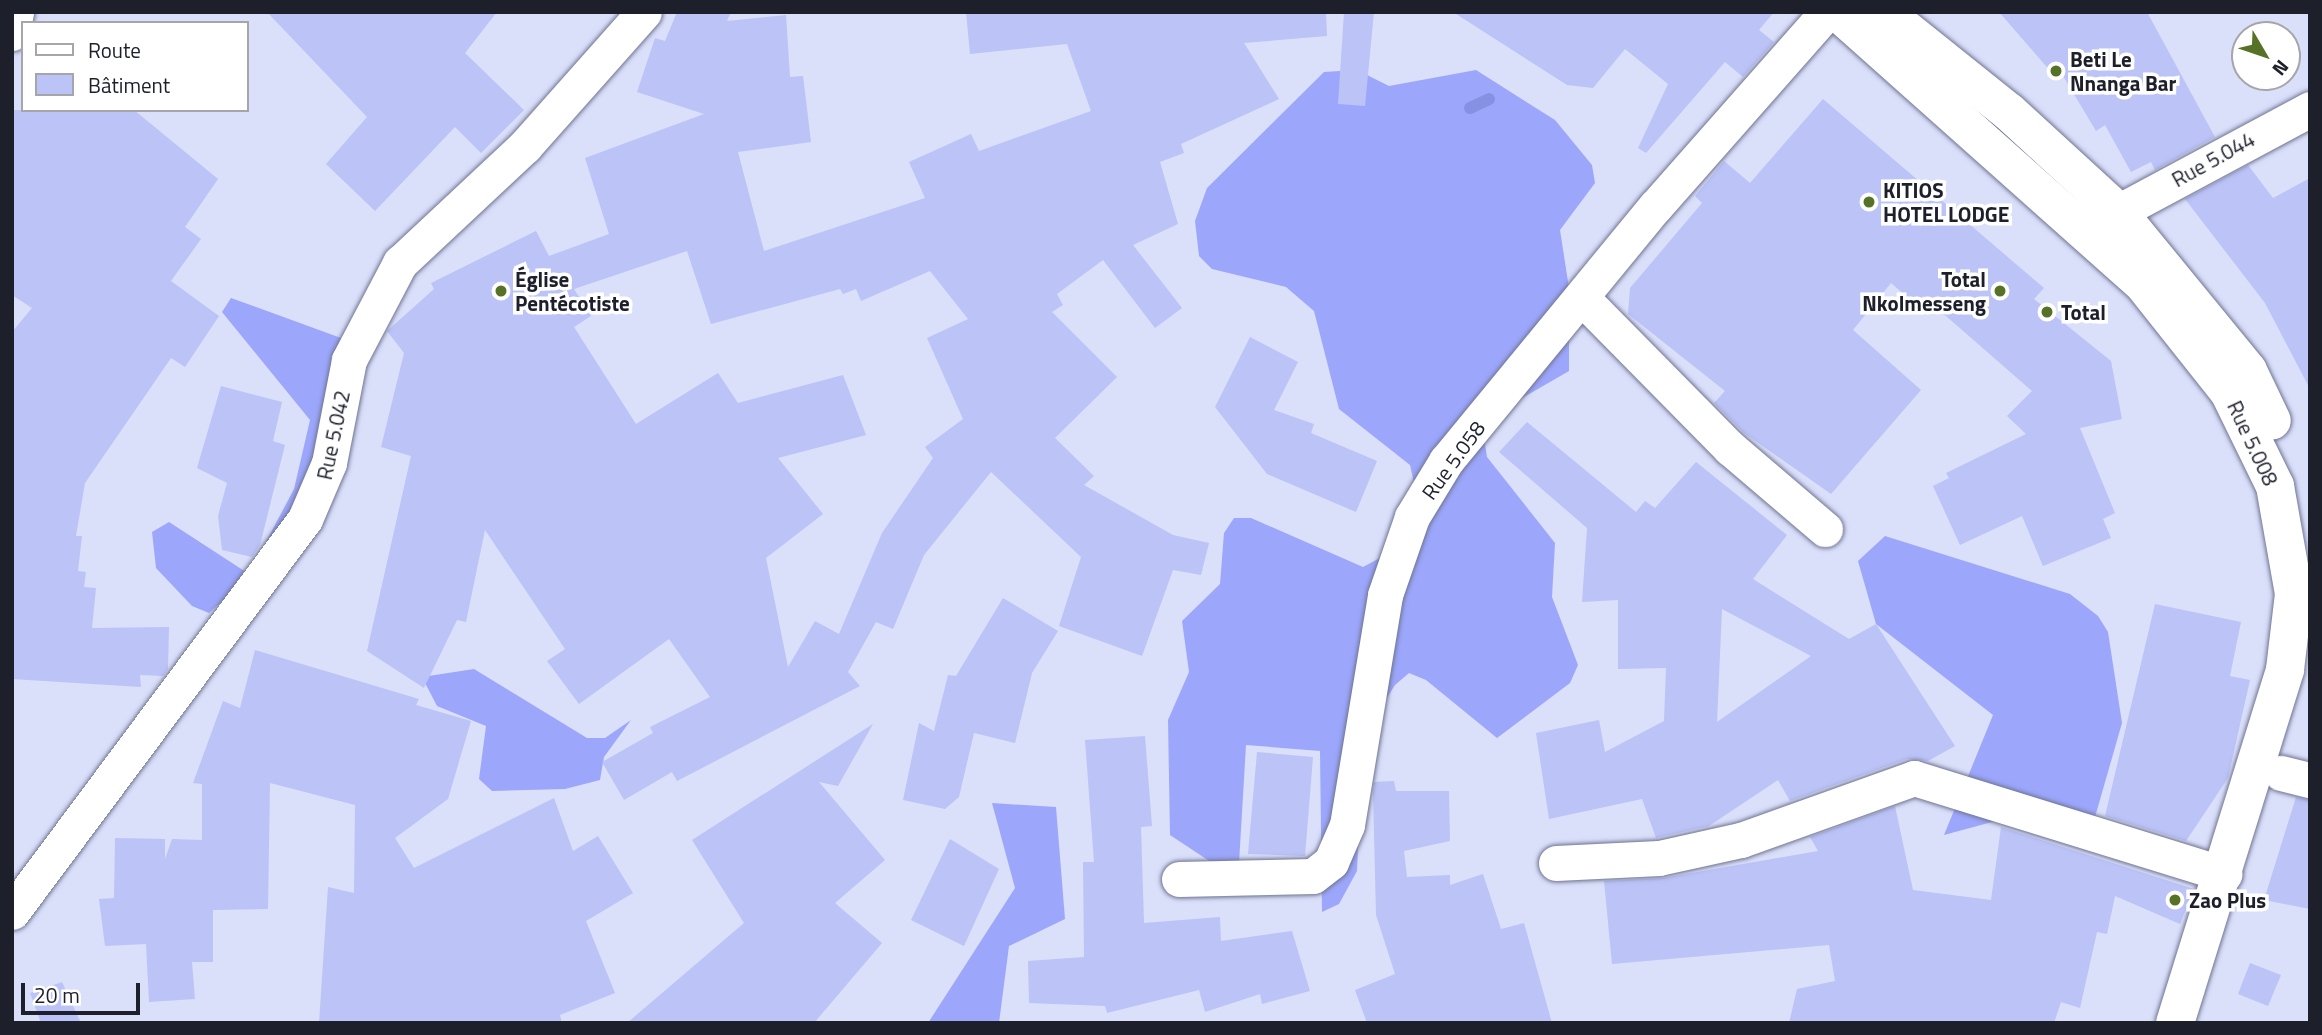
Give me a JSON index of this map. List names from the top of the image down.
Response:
{
  "streets": {
    "main road": ["Rue 5.008"],
    "street": ["Rue 5.044", "Rue 5.042", "Rue 5.058"]
  },
  "crossings": [
    ["Rue 5.044", "Rue 5.008"]
  ],
  "places": [
    "Beti Le Nnanga Bar",
    "KITIOS HOTEL LODGE",
    "Église Pentécotiste",
    "Total Nkolmesseng",
    "Total",
    "Zao Plus"
  ],
  "legend": ["Route", "Bâtiment"],
  "scale_bar": "20 m",
  "north": "bottom right"
}
